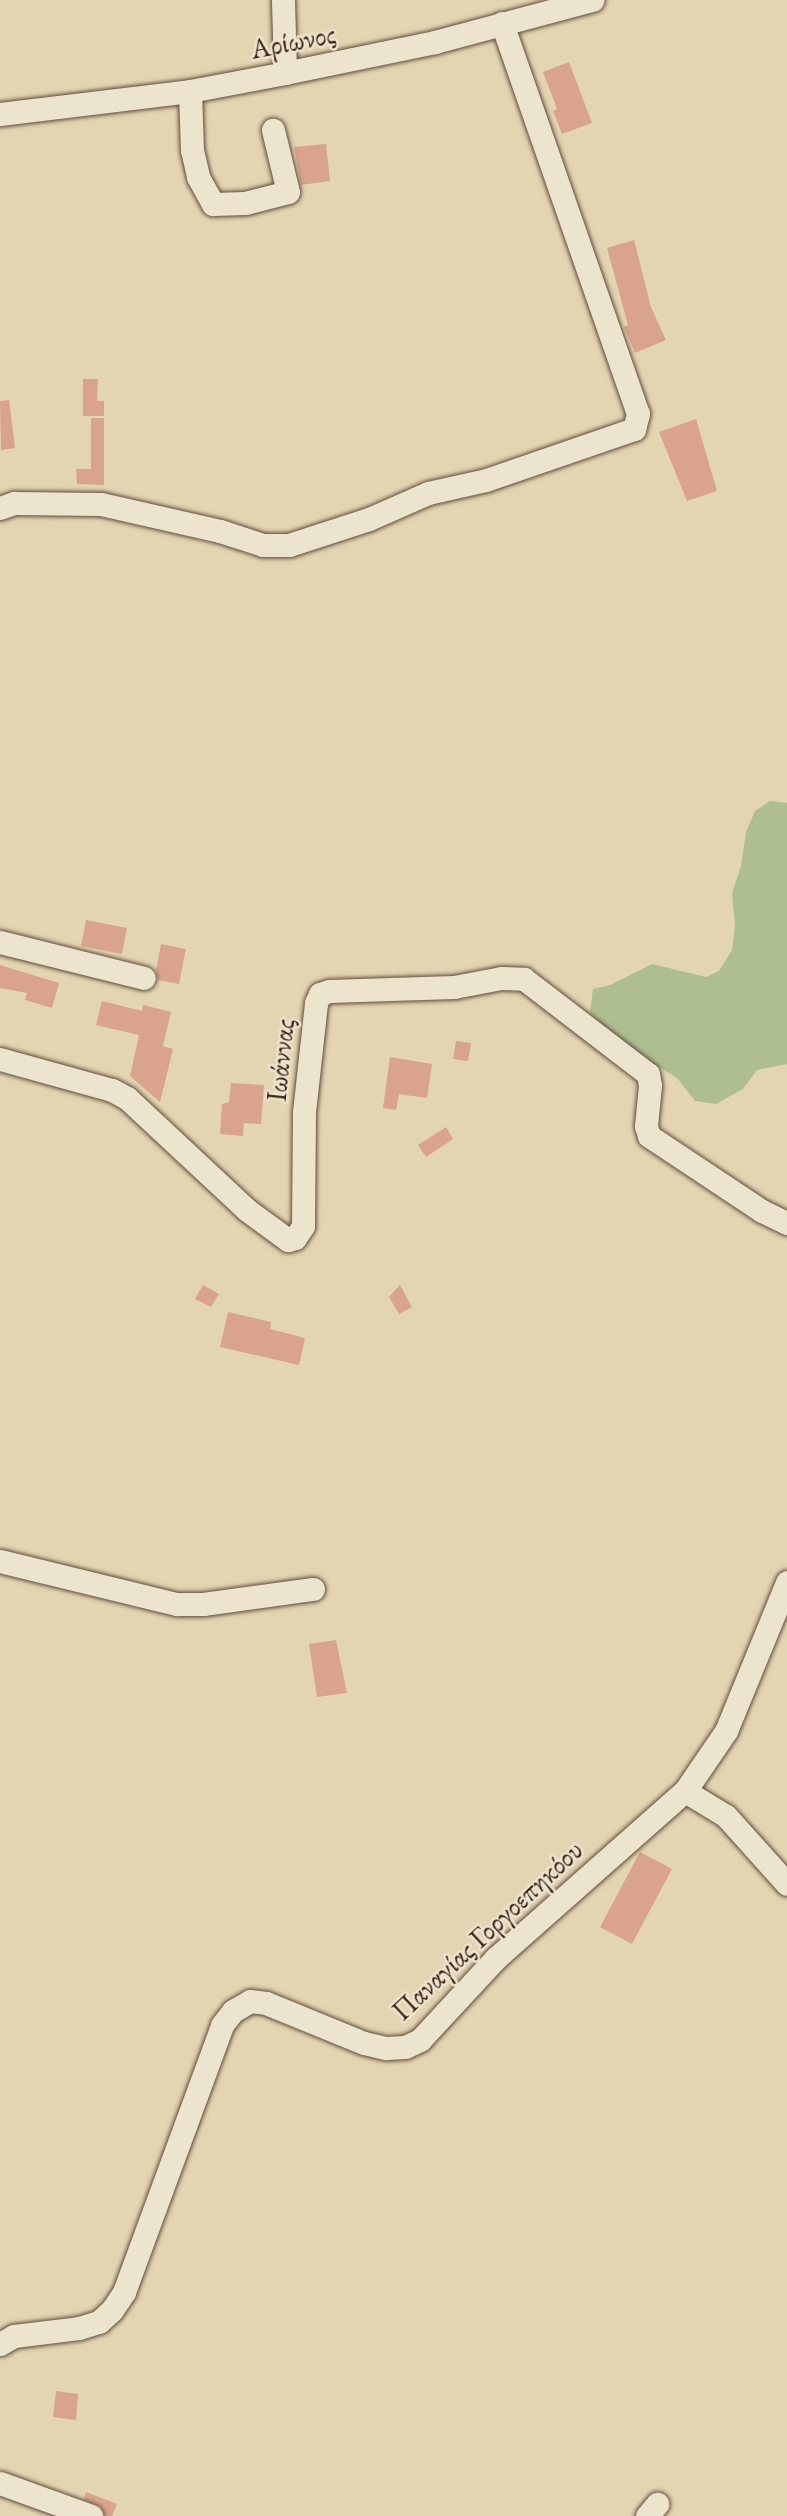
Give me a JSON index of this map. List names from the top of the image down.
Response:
{
  "streets": {
    "street": ["Αρίωνος", "Ιωάννας", "Παναγίας Γοργοεπηκόου"]
  }
}
